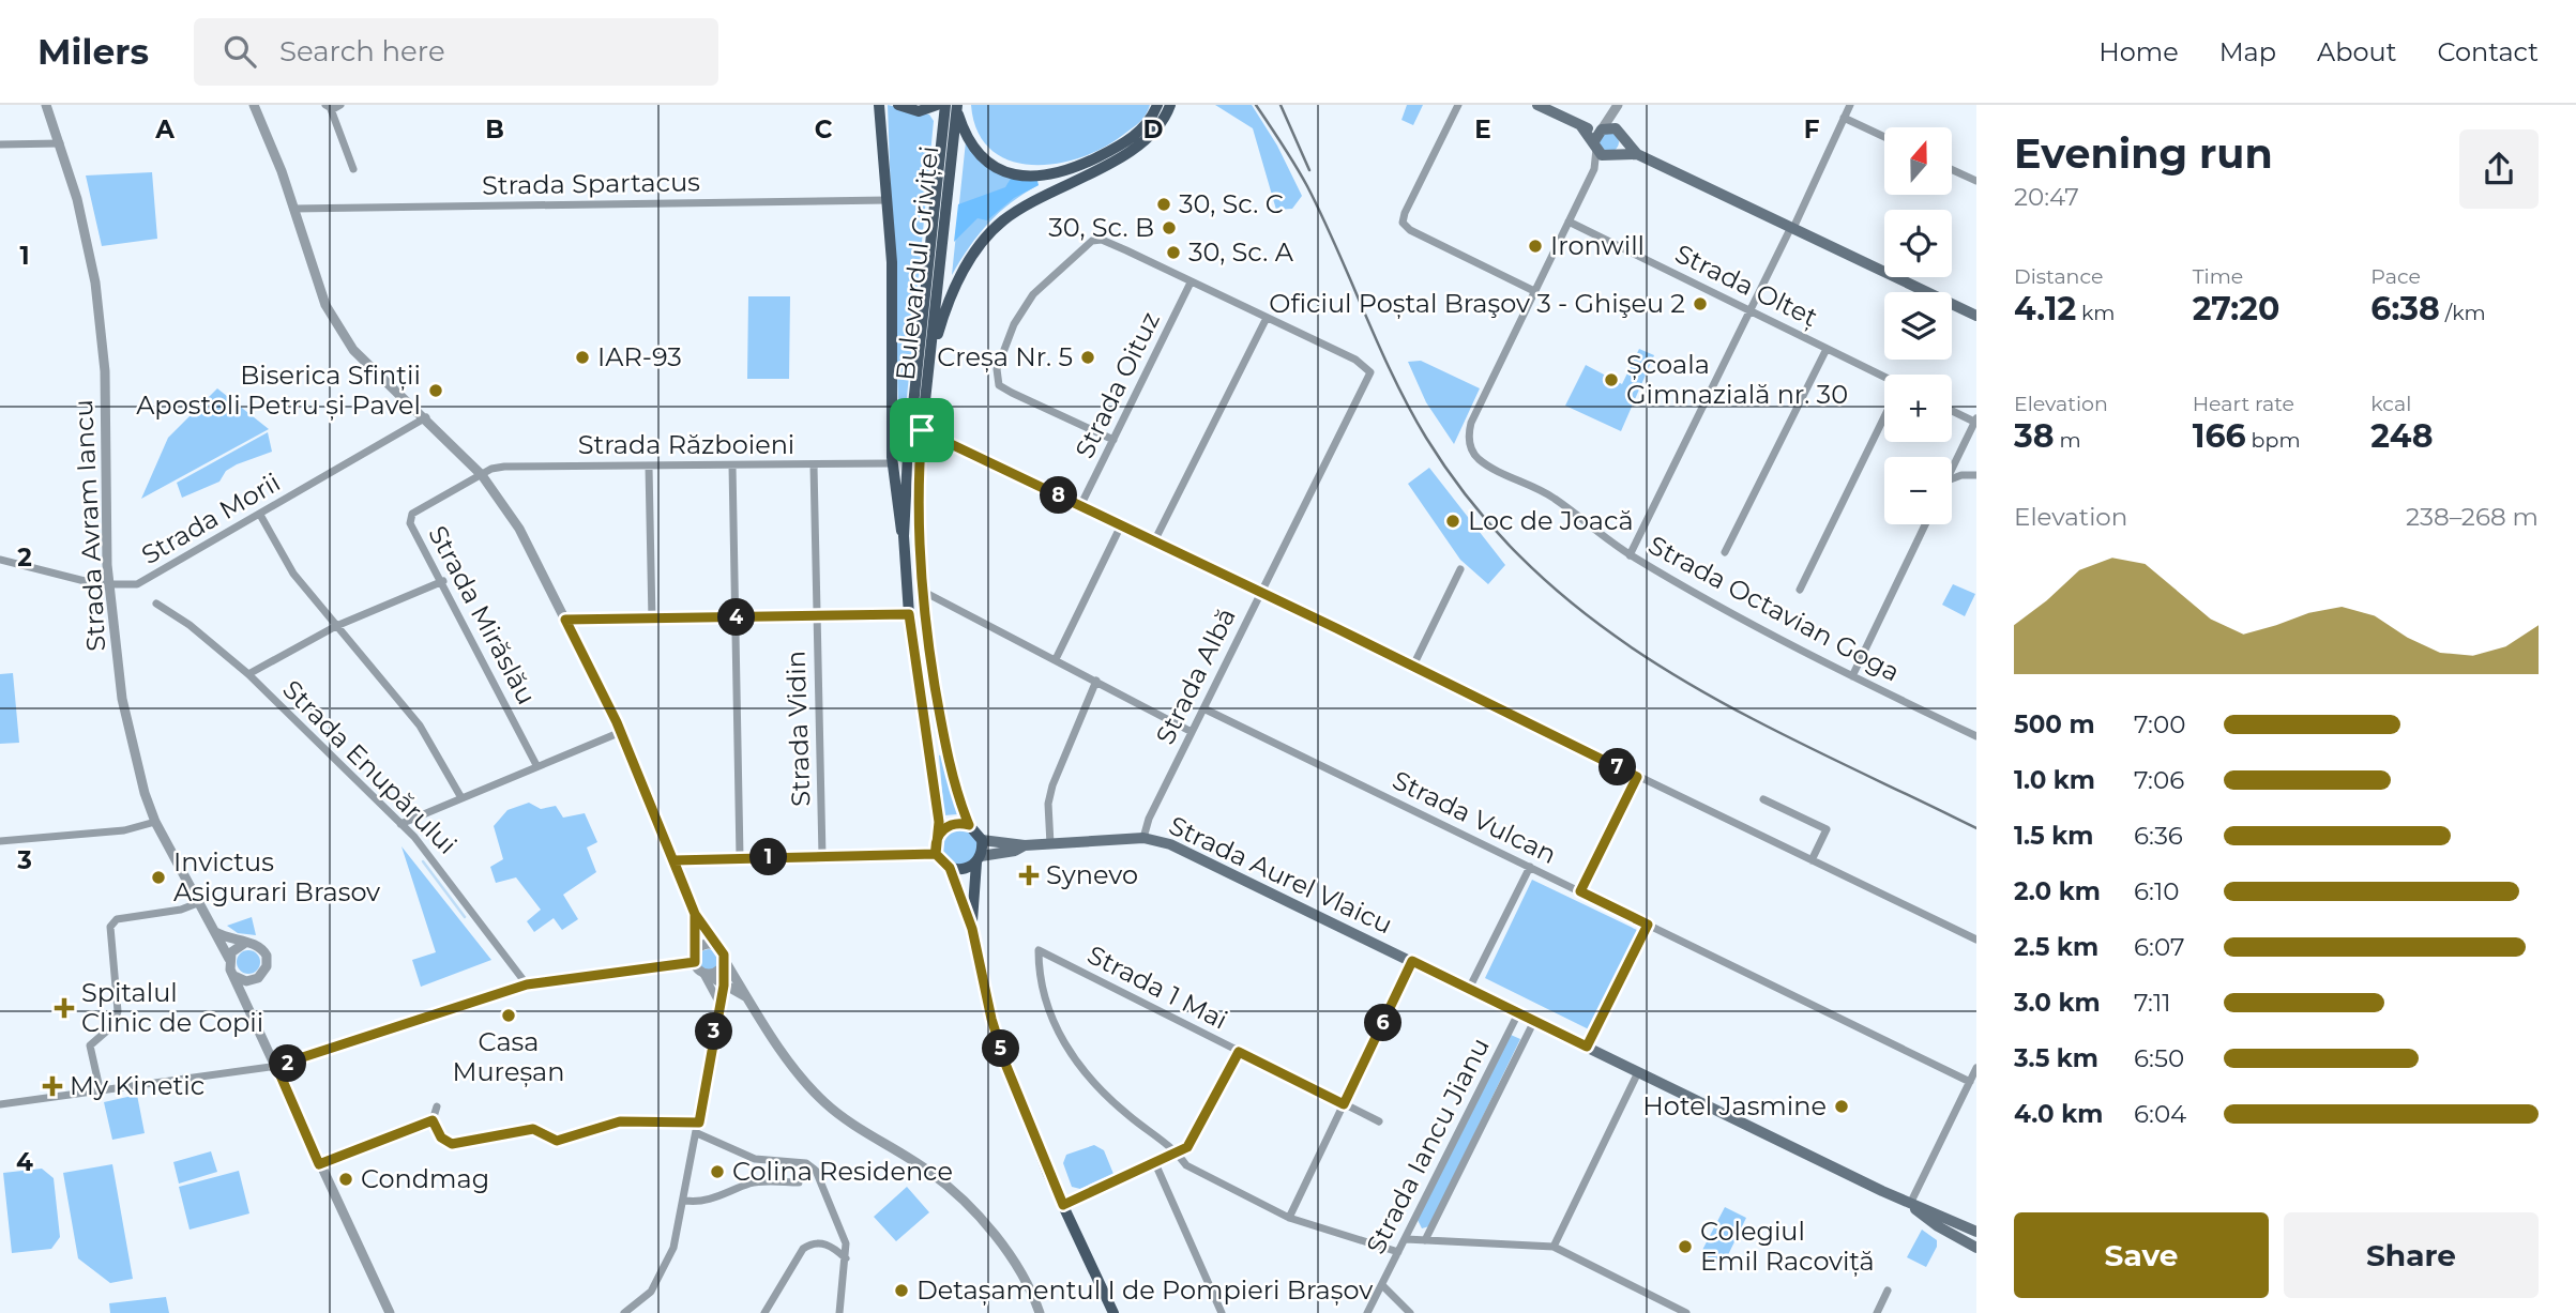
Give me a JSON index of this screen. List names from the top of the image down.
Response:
{
  "streets": {
    "main road": ["Bulevardul Griviței", "Strada Aurel Vlaicu"],
    "street": [
      "Strada Spartacus",
      "Strada Olteț",
      "Strada Oituz",
      "Strada Războieni",
      "Strada Morii",
      "Strada Avram Iancu",
      "Strada Octavian Goga",
      "Strada Mirăslău",
      "Strada Albă",
      "Strada Vidin",
      "Strada Enupărului",
      "Strada Vulcan",
      "Strada 1 Mai",
      "Strada Iancu Jianu"
    ]
  },
  "crossings": [
    ["Strada Spartacus", "Bulevardul Griviței"],
    ["Bulevardul Griviței", "Strada Războieni"],
    ["Bulevardul Griviței", "Strada Aurel Vlaicu"],
    ["Strada Războieni", "Strada Mirăslău"],
    ["Strada Războieni", "Strada Vidin"],
    ["Strada Morii", "Strada Avram Iancu"],
    ["Strada Albă", "Strada Vulcan"],
    ["Strada Albă", "Strada Aurel Vlaicu"],
    ["Strada Aurel Vlaicu", "Strada Iancu Jianu"]
  ],
  "places": {
    "other": [
      "30, Sc. C",
      "30, Sc. B",
      "Ironwill",
      "30, Sc. A",
      "Oficiul Poștal Braşov 3 - Ghişeu 2",
      "IAR-93",
      "Creșa Nr. 5",
      "Școala Gimnazială nr. 30",
      "Biserica Sfinții Apostoli Petru și Pavel",
      "Loc de Joacă",
      "Invictus Asigurari Brasov",
      "Casa Mureșan",
      "Hotel Jasmine",
      "Colina Residence",
      "Condmag",
      "Colegiul Emil Racoviță",
      "Detașamentul I de Pompieri Brașov"
    ],
    "health": ["Synevo", "Spitalul Clinic de Copii", "My Kinetic"]
  },
  "north": "top",
  "page": {
    "header": "Milers",
    "search": "Search here",
    "nav": [
      "Home",
      "Map",
      "About",
      "Contact"
    ],
    "heading": ["Evening run", "20:47"],
    "map_buttons": ["+", "−"],
    "stats": [
      ["Distance", "4.12 km"],
      ["Time", "27:20"],
      ["Pace", "6:38 /km"],
      ["Elevation", "38 m"],
      ["Heart rate", "166 bpm"],
      ["kcal", "248"]
    ],
    "pins": [
      "8",
      "4",
      "7",
      "1",
      "6",
      "3",
      "5",
      "2"
    ],
    "chart": ["Elevation", "238–268 m"],
    "list": [
      {
        "name": "500 m",
        "note": "7:00"
      },
      {
        "name": "1.0 km",
        "note": "7:06"
      },
      {
        "name": "1.5 km",
        "note": "6:36"
      },
      {
        "name": "2.0 km",
        "note": "6:10"
      },
      {
        "name": "2.5 km",
        "note": "6:07"
      },
      {
        "name": "3.0 km",
        "note": "7:11"
      },
      {
        "name": "3.5 km",
        "note": "6:50"
      },
      {
        "name": "4.0 km",
        "note": "6:04"
      }
    ],
    "buttons": ["Save", "Share"]
  },
  "grid": {
    "columns": [
      "A",
      "B",
      "C",
      "D",
      "E",
      "F"
    ],
    "rows": [
      "1",
      "2",
      "3",
      "4"
    ]
  }
}
